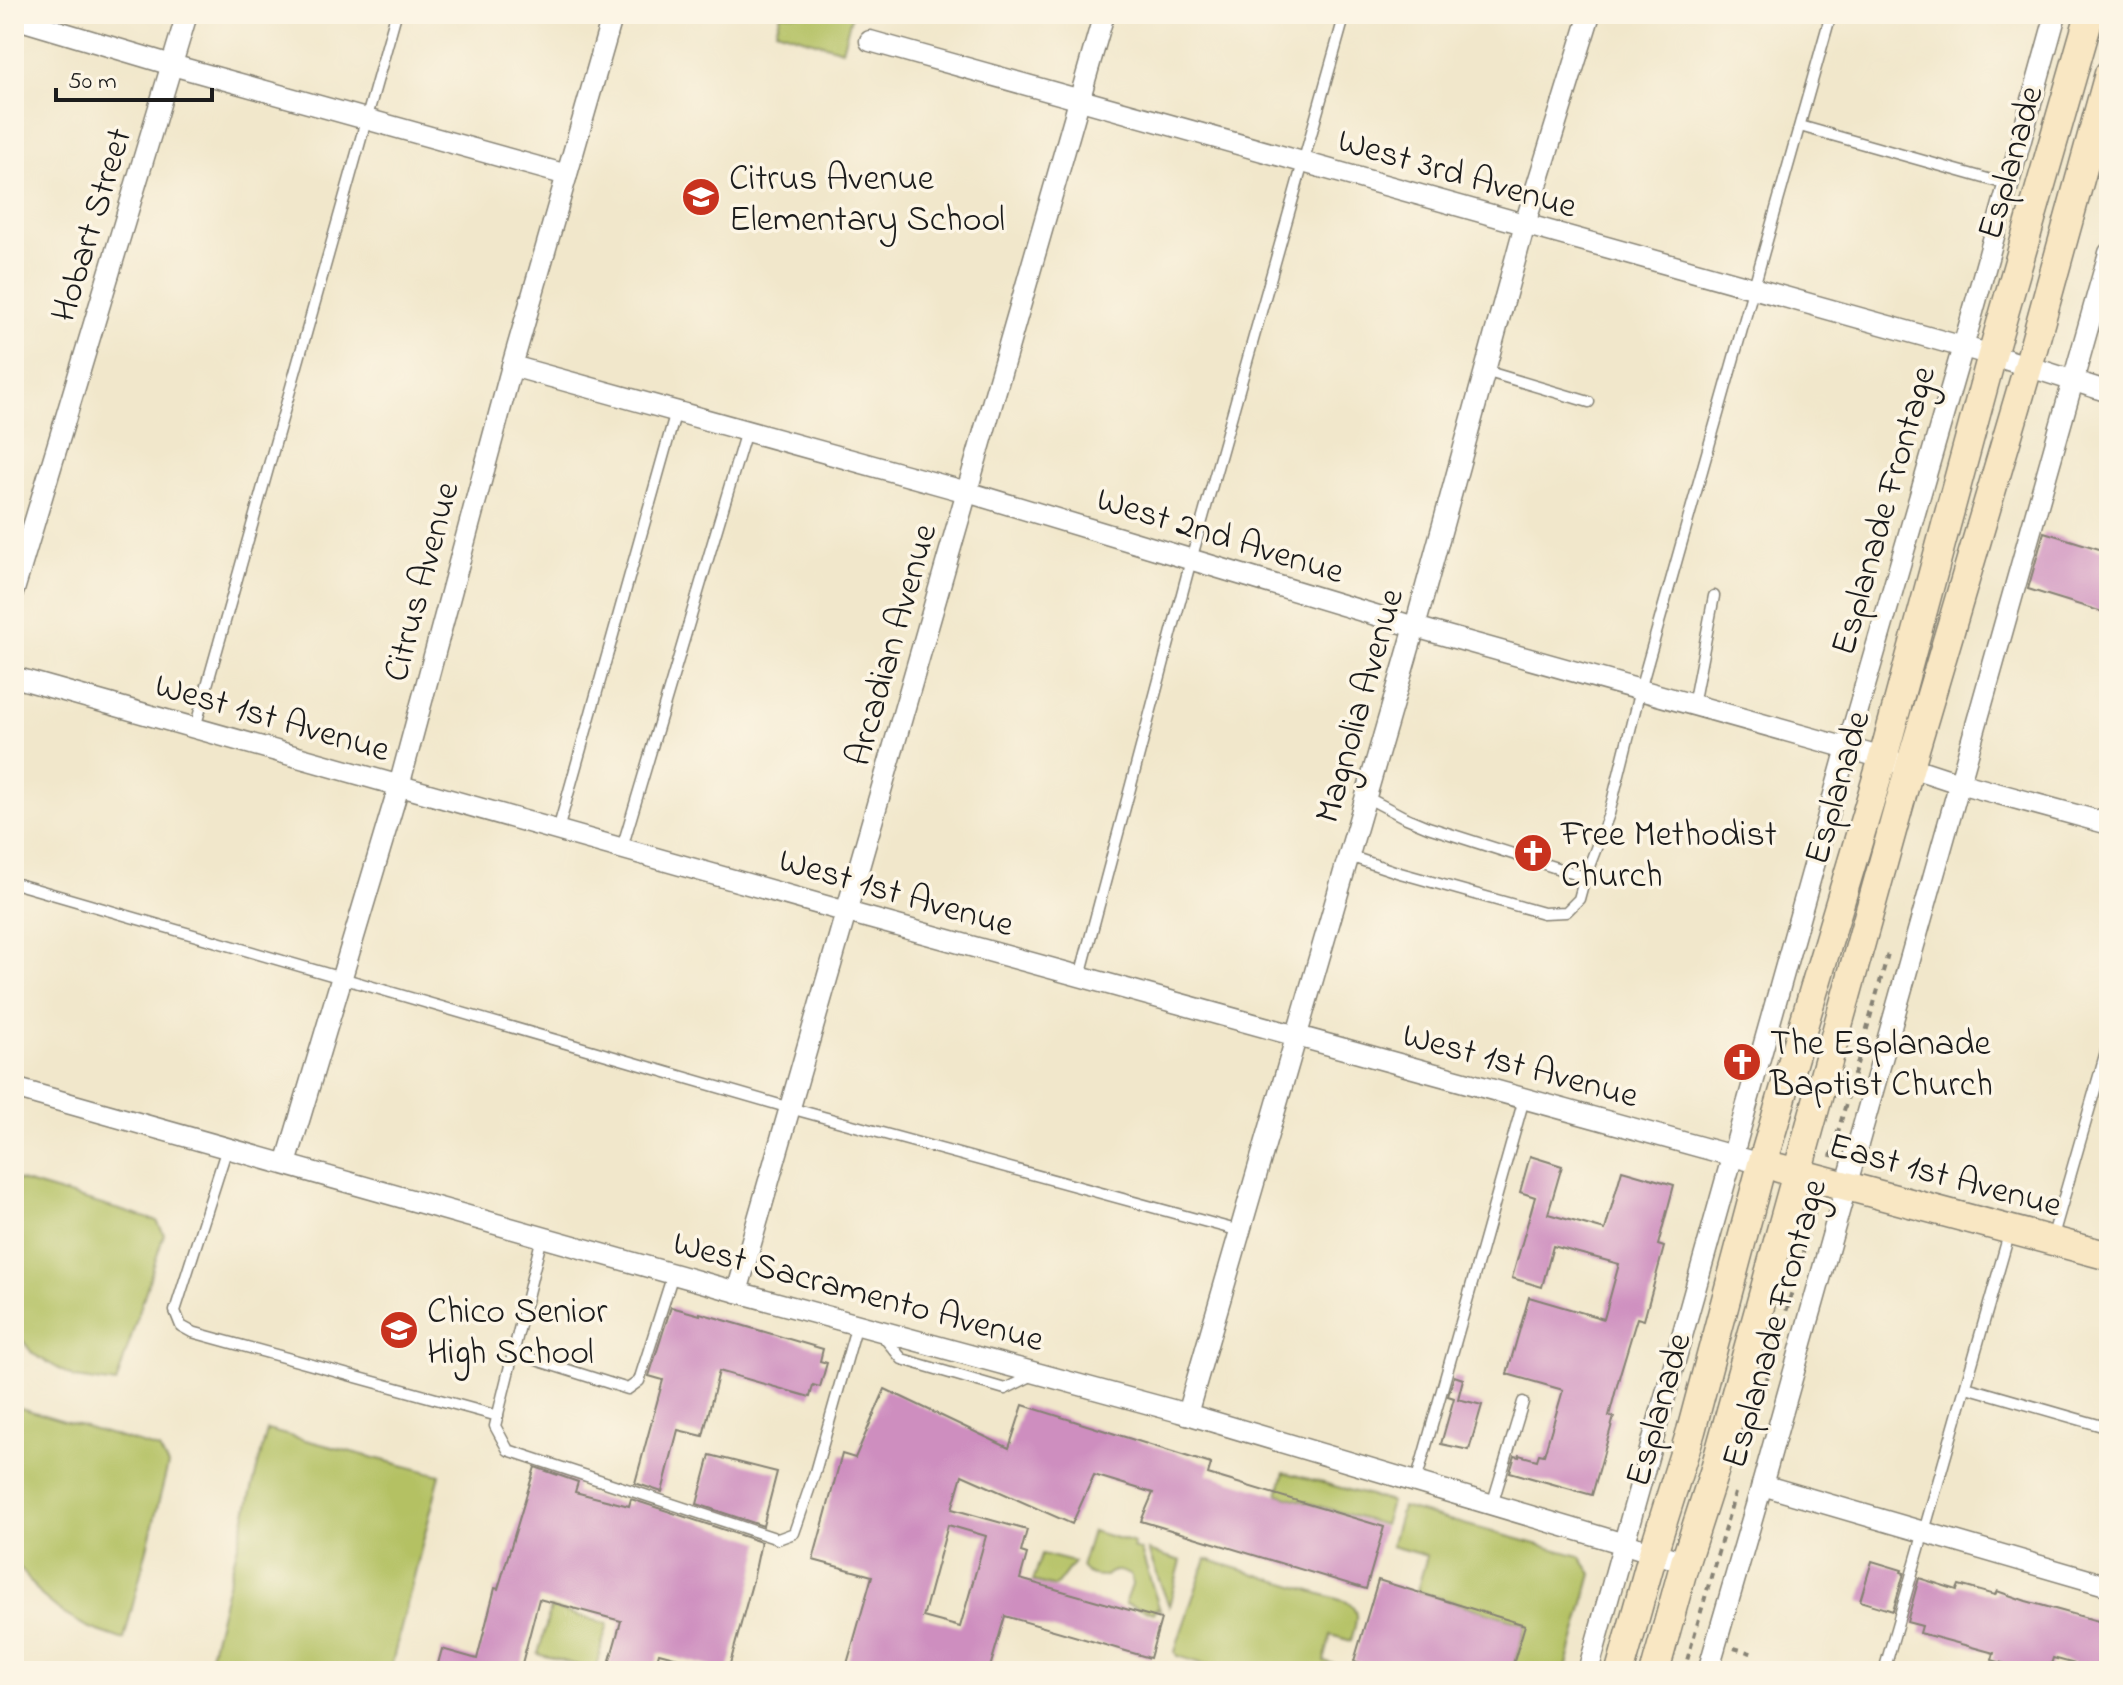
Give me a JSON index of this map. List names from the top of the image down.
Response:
{
  "streets": {
    "main road": ["Esplanade", "East 1st Avenue"],
    "street": [
      "West 3rd Avenue",
      "Hobart Street",
      "Esplanade Frontage",
      "West 2nd Avenue",
      "Citrus Avenue",
      "Arcadian Avenue",
      "Magnolia Avenue",
      "West 1st Avenue",
      "West Sacramento Avenue"
    ]
  },
  "crossings": [
    ["Esplanade", "West 3rd Avenue"],
    ["Esplanade", "Esplanade Frontage"],
    ["Esplanade", "West 2nd Avenue"],
    ["Esplanade", "West 1st Avenue"],
    ["Esplanade", "East 1st Avenue"],
    ["Esplanade", "West Sacramento Avenue"],
    ["West 3rd Avenue", "Esplanade Frontage"],
    ["West 3rd Avenue", "Arcadian Avenue"],
    ["West 3rd Avenue", "Magnolia Avenue"],
    ["Esplanade Frontage", "West 2nd Avenue"],
    ["Esplanade Frontage", "West 1st Avenue"],
    ["Esplanade Frontage", "East 1st Avenue"],
    ["Esplanade Frontage", "West Sacramento Avenue"],
    ["West 2nd Avenue", "Citrus Avenue"],
    ["West 2nd Avenue", "Arcadian Avenue"],
    ["West 2nd Avenue", "Magnolia Avenue"],
    ["Citrus Avenue", "West 1st Avenue"],
    ["Citrus Avenue", "West Sacramento Avenue"],
    ["Arcadian Avenue", "West 1st Avenue"],
    ["Arcadian Avenue", "West Sacramento Avenue"],
    ["Magnolia Avenue", "West 1st Avenue"],
    ["Magnolia Avenue", "West Sacramento Avenue"],
    ["West 1st Avenue", "East 1st Avenue"]
  ],
  "places": {
    "school or university": ["Citrus Avenue Elementary School", "Chico Senior High School"],
    "church": ["Free Methodist Church", "The Esplanade Baptist Church"]
  },
  "scale_bar": "50 m"
}
